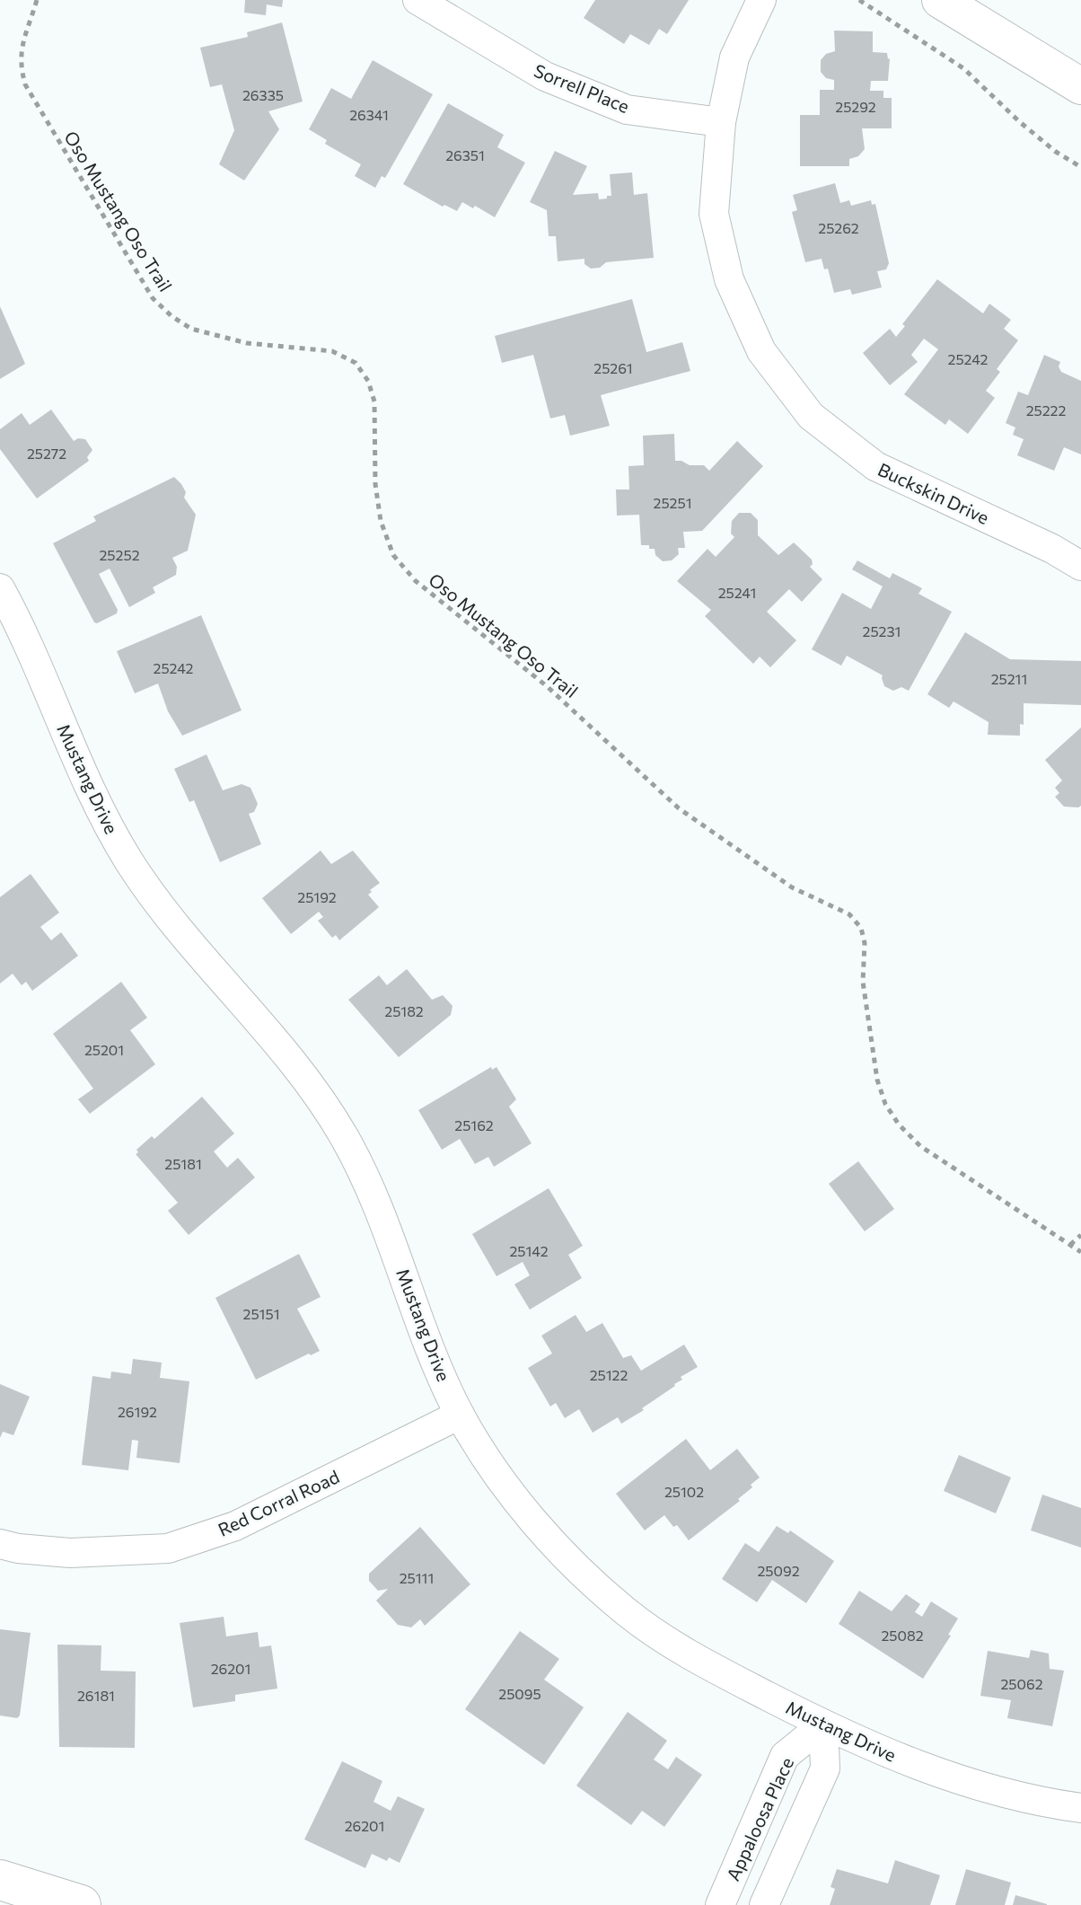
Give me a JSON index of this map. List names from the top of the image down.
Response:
{
  "streets": {
    "street": [
      "Sorrell Place",
      "Buckskin Drive",
      "Mustang Drive",
      "Red Corral Road",
      "Appaloosa Place"
    ],
    "path": ["Oso Mustang Oso Trail"]
  },
  "crossings": [
    ["Sorrell Place", "Buckskin Drive"],
    ["Mustang Drive", "Red Corral Road"],
    ["Mustang Drive", "Appaloosa Place"]
  ],
  "house_numbers": [
    "26335",
    "25292",
    "26341",
    "26351",
    "25262",
    "25242",
    "25261",
    "25222",
    "25272",
    "25251",
    "25252",
    "25241",
    "25231",
    "25242",
    "25211",
    "25192",
    "25182",
    "25201",
    "25162",
    "25181",
    "25142",
    "25151",
    "25122",
    "26192",
    "25102",
    "25092",
    "25111",
    "25082",
    "26201",
    "25062",
    "25095",
    "26181",
    "26201"
  ]
}
